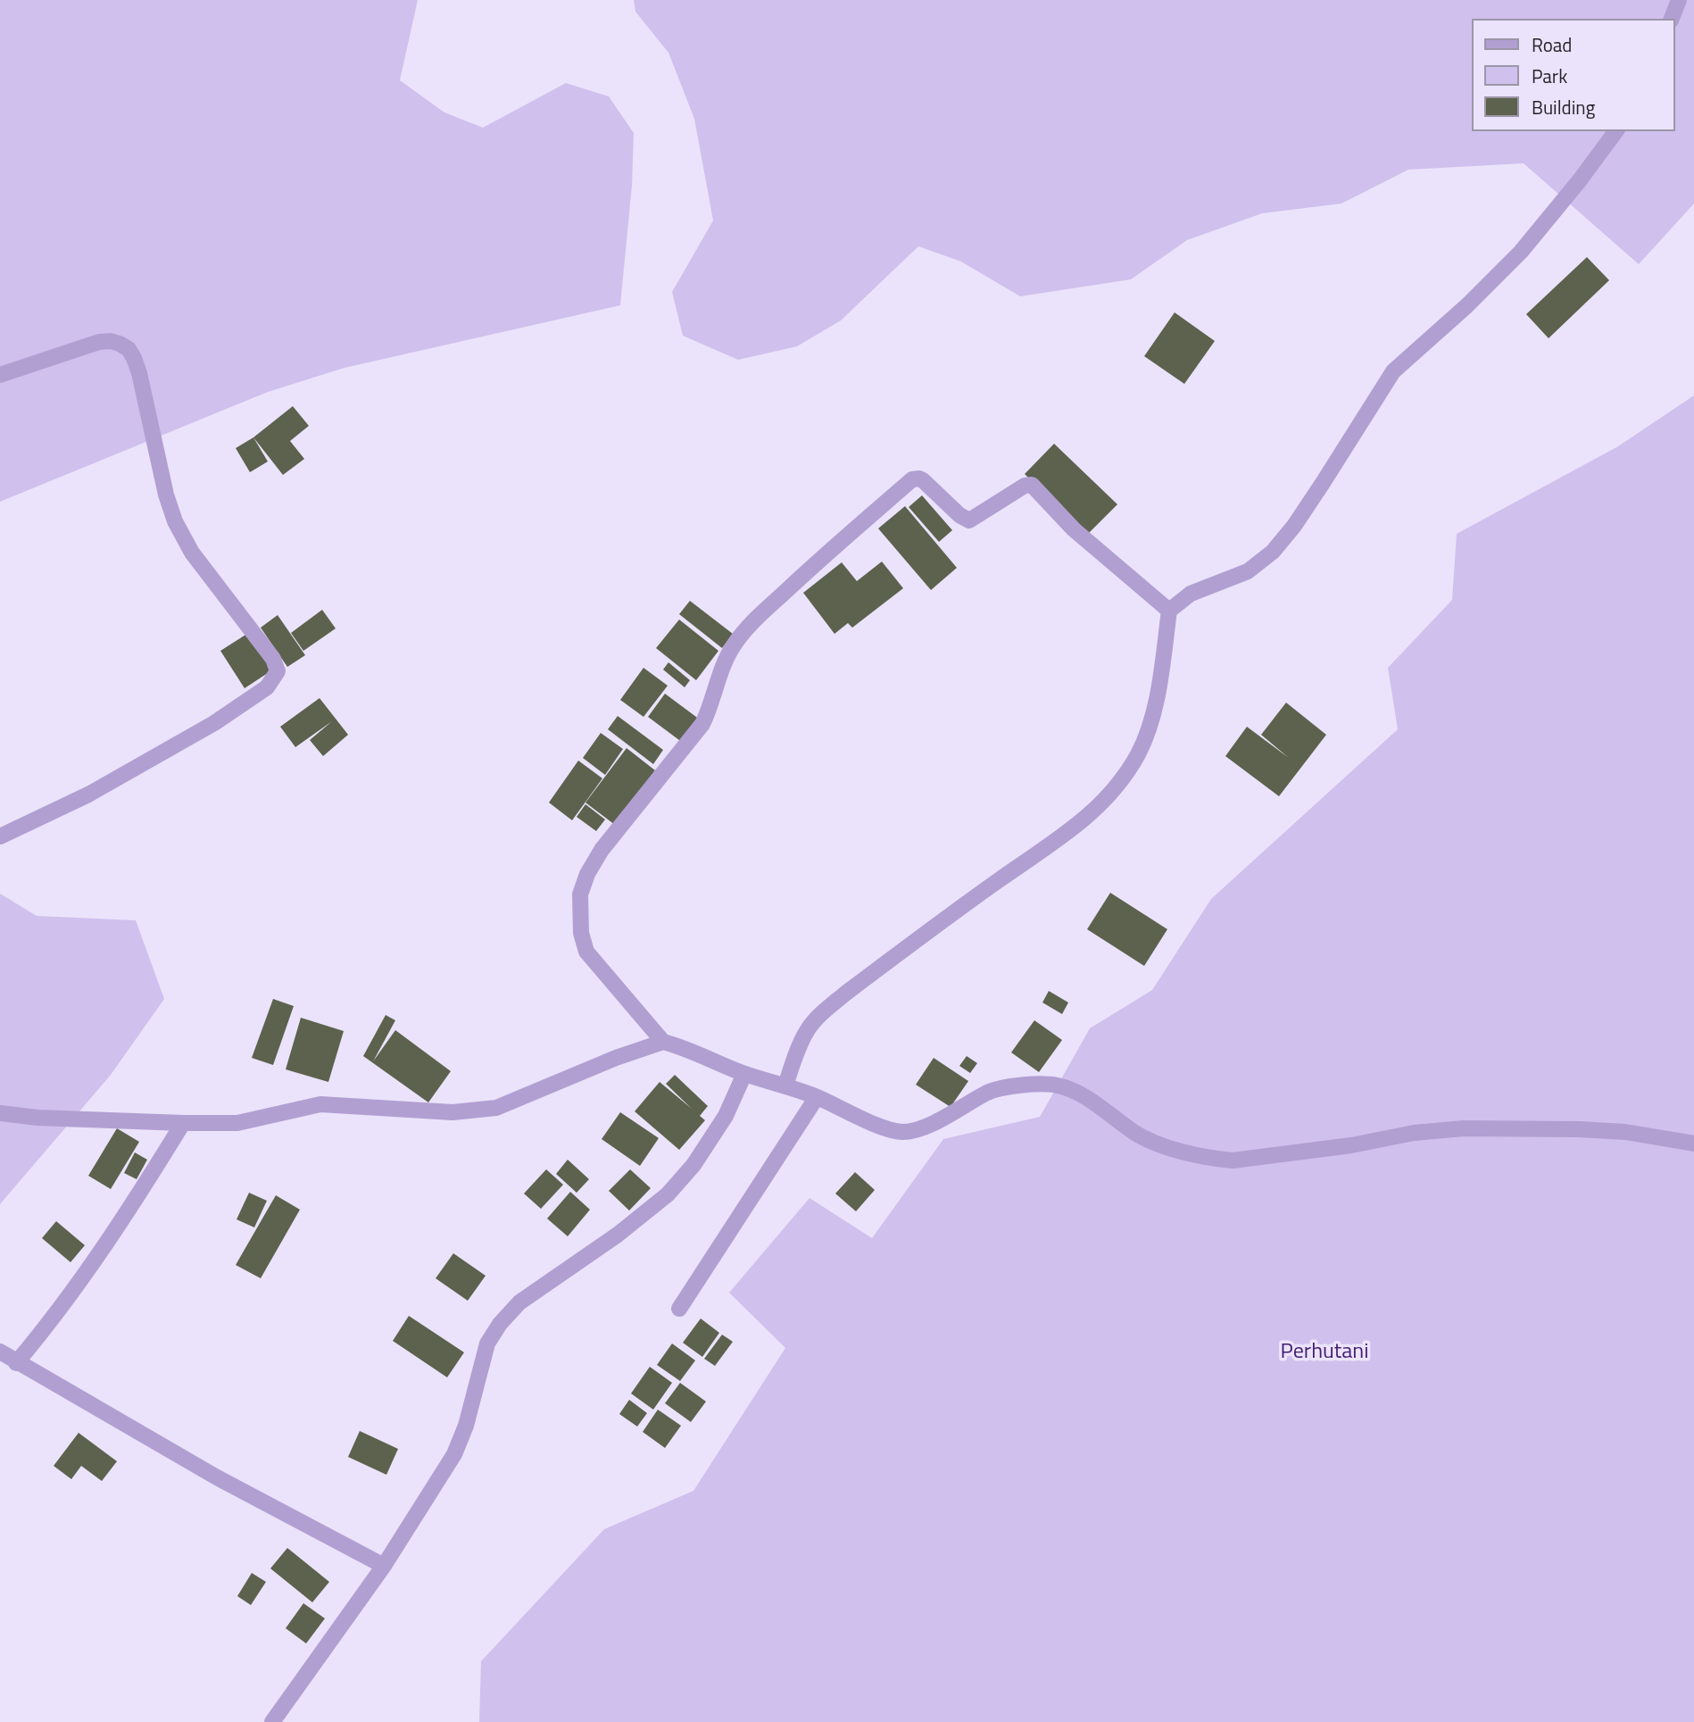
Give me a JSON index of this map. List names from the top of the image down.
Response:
{
  "parks": ["Perhutani"],
  "legend": ["Road", "Park", "Building"]
}
